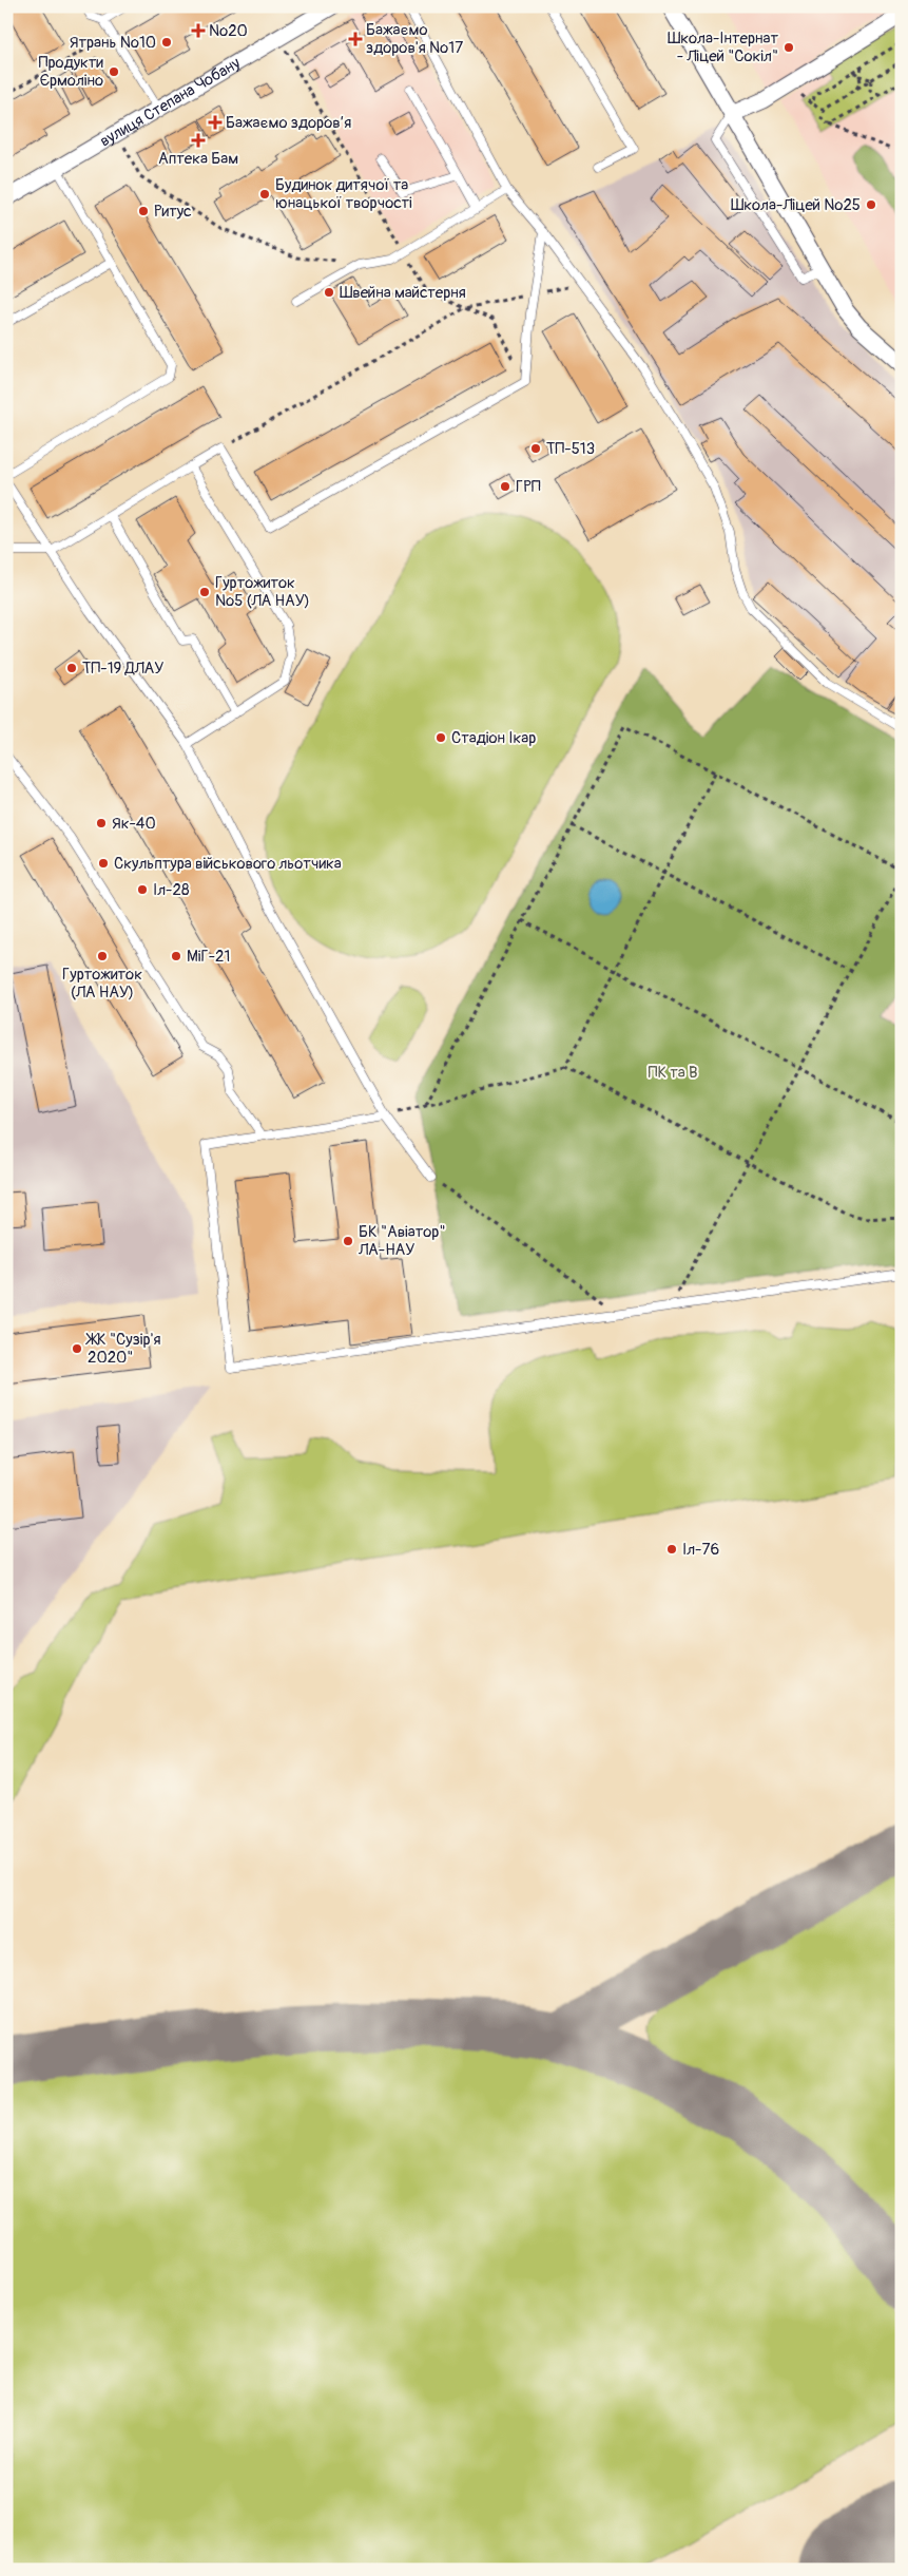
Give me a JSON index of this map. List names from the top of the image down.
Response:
{
  "streets": {
    "street": ["вулиця Степана Чобану"]
  },
  "parks": ["ПК та В"],
  "places": {
    "health": [
      "№20",
      "Бажаємо здоров'я №17",
      "Бажаємо здоров’я",
      "Аптека Бам"
    ],
    "other": [
      "Ятрань №10",
      "Школа-Інтернат - Ліцей \"Сокіл\"",
      "Продукти Єрмоліно",
      "Будинок дитячої та юнацької творчості",
      "Школа-Ліцей №25",
      "Ритус",
      "Швейна майстерня",
      "ТП-513",
      "ГРП",
      "Гуртожиток №5 (ЛА НАУ)",
      "ТП-19 ДЛАУ",
      "Стадіон Ікар",
      "Як-40",
      "Скульптура військового льотчика",
      "Іл-28",
      "Гуртожиток (ЛА НАУ)",
      "МіГ-21",
      "БК \"Авіатор\" ЛА-НАУ",
      "ЖК \"Сузір'я 2020\"",
      "Іл-76"
    ]
  }
}
